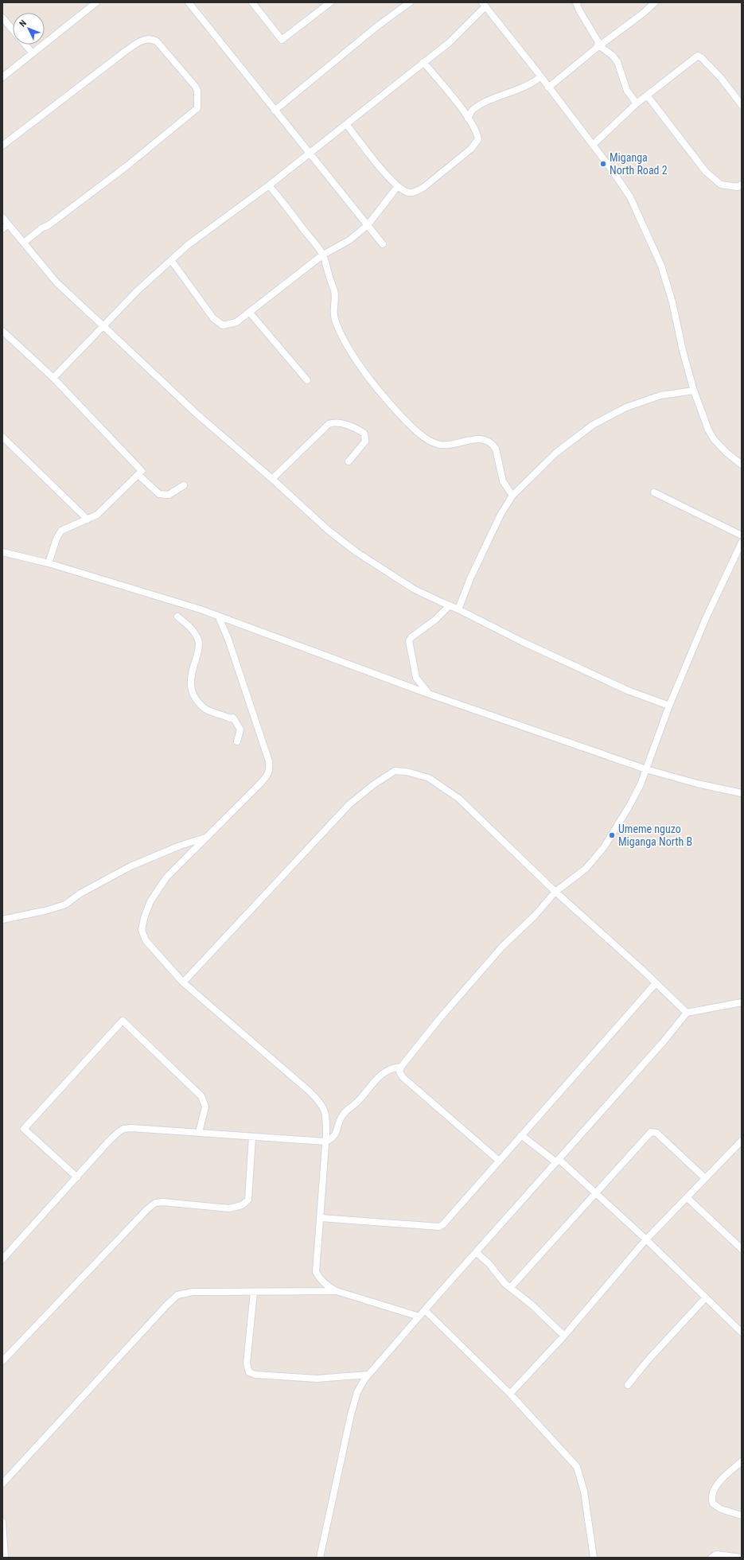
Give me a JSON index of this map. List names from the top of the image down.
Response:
{
  "places": ["Miganga North Road 2", "Umeme nguzo Miganga North B"],
  "north": "top left"
}
